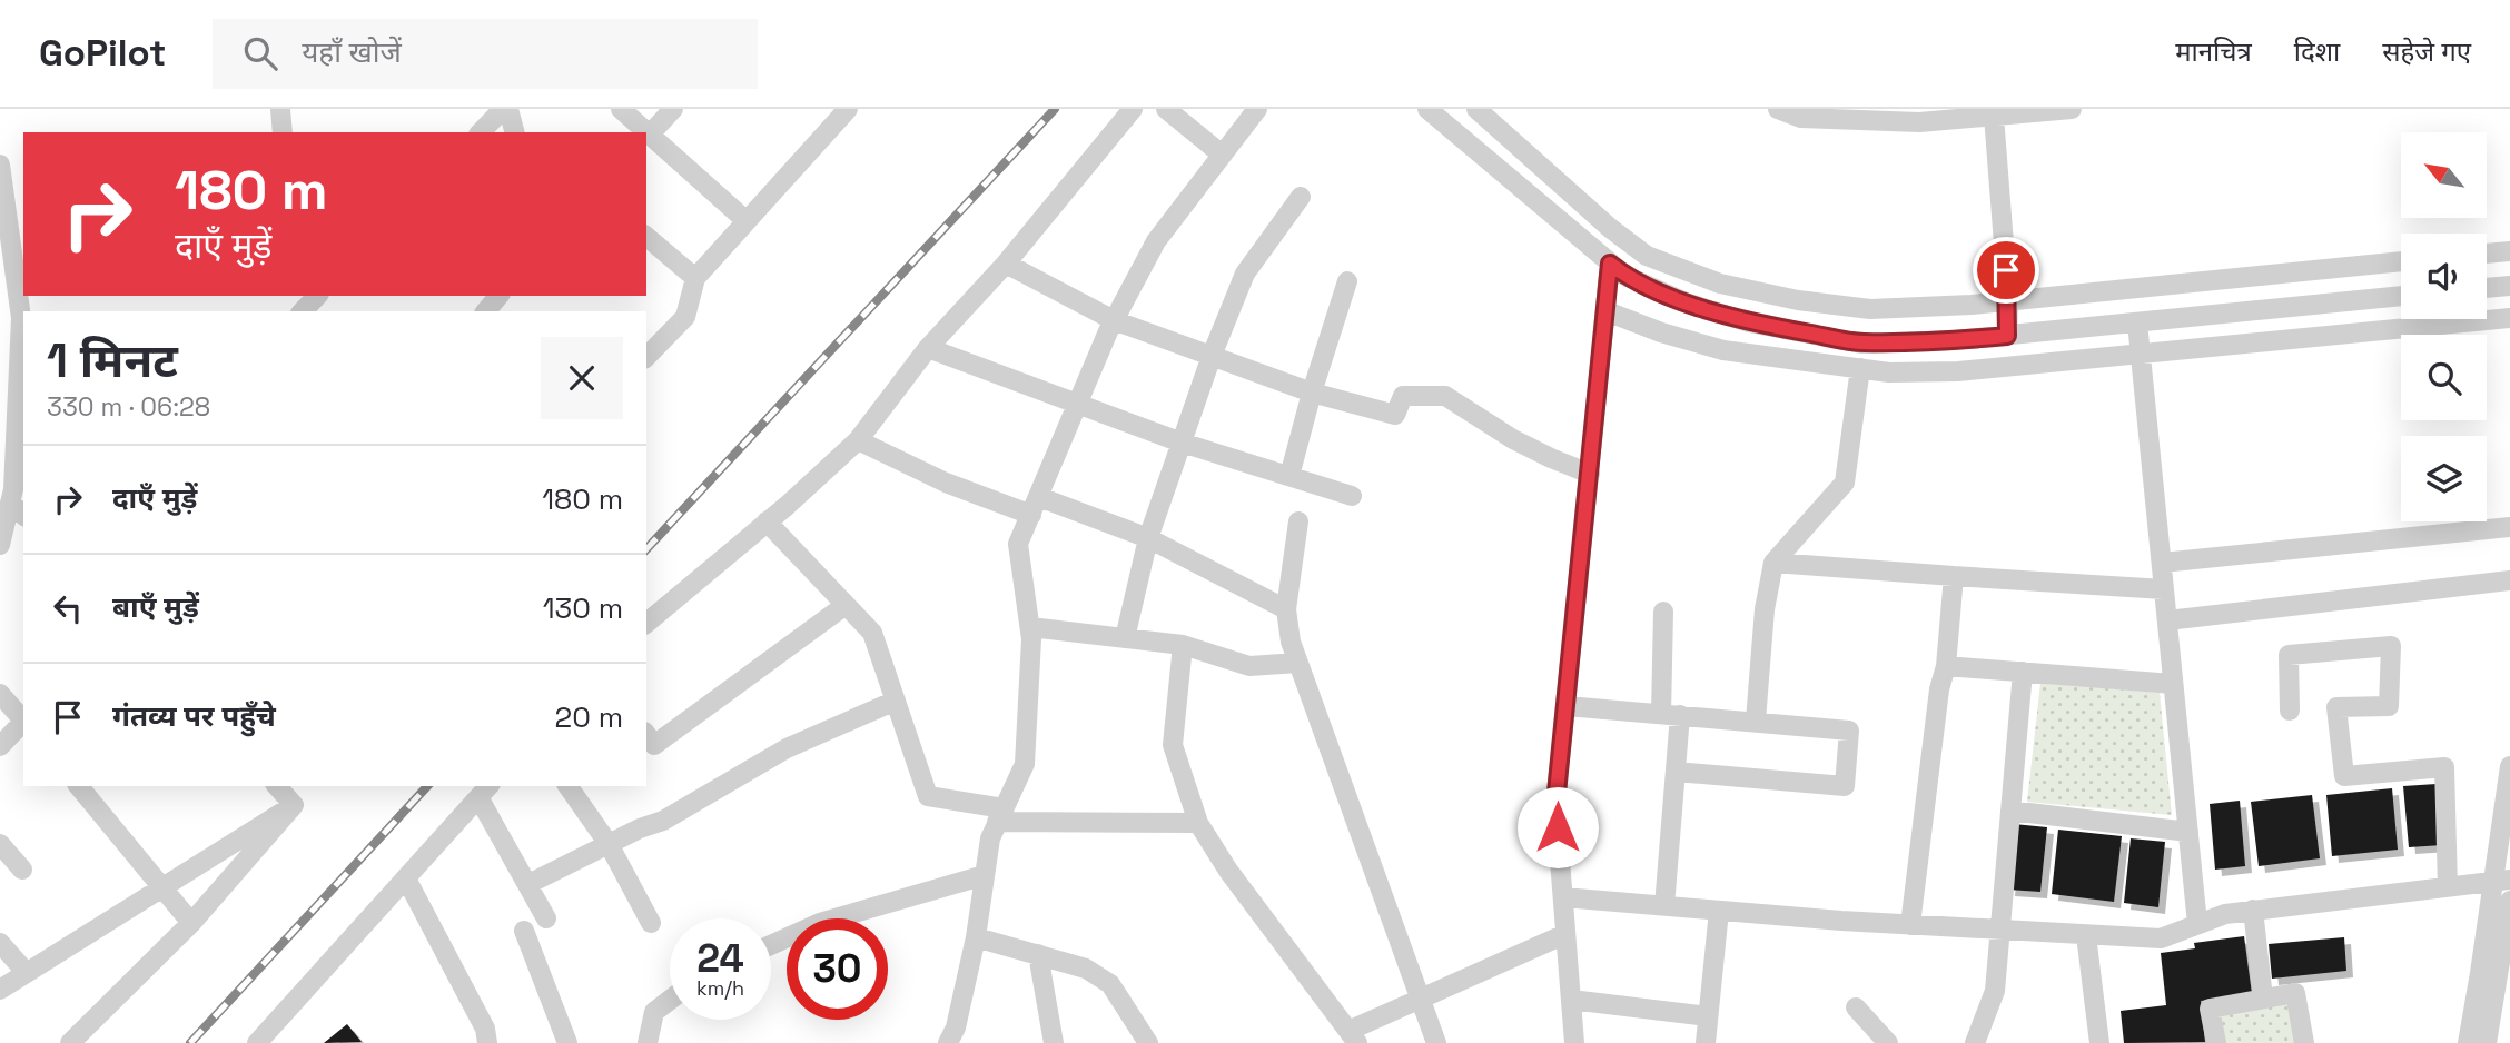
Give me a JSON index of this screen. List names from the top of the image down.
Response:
{
  "north": "top left",
  "page": {
    "header": "GoPilot",
    "search": "यहाँ खोजें",
    "nav": ["मानचित्र", "दिशा", "सहेजे गए"],
    "turn": ["180 m", "दाएँ मुड़ें"],
    "heading": ["1 मिनट", "330 m · 06:28"],
    "list": [
      {
        "name": "दाएँ मुड़ें",
        "value": "180 m"
      },
      {
        "name": "बाएँ मुड़ें",
        "value": "130 m"
      },
      {
        "name": "गंतव्य पर पहुँचे",
        "value": "20 m"
      }
    ],
    "speed": "24 km/h",
    "limit": "30"
  }
}
